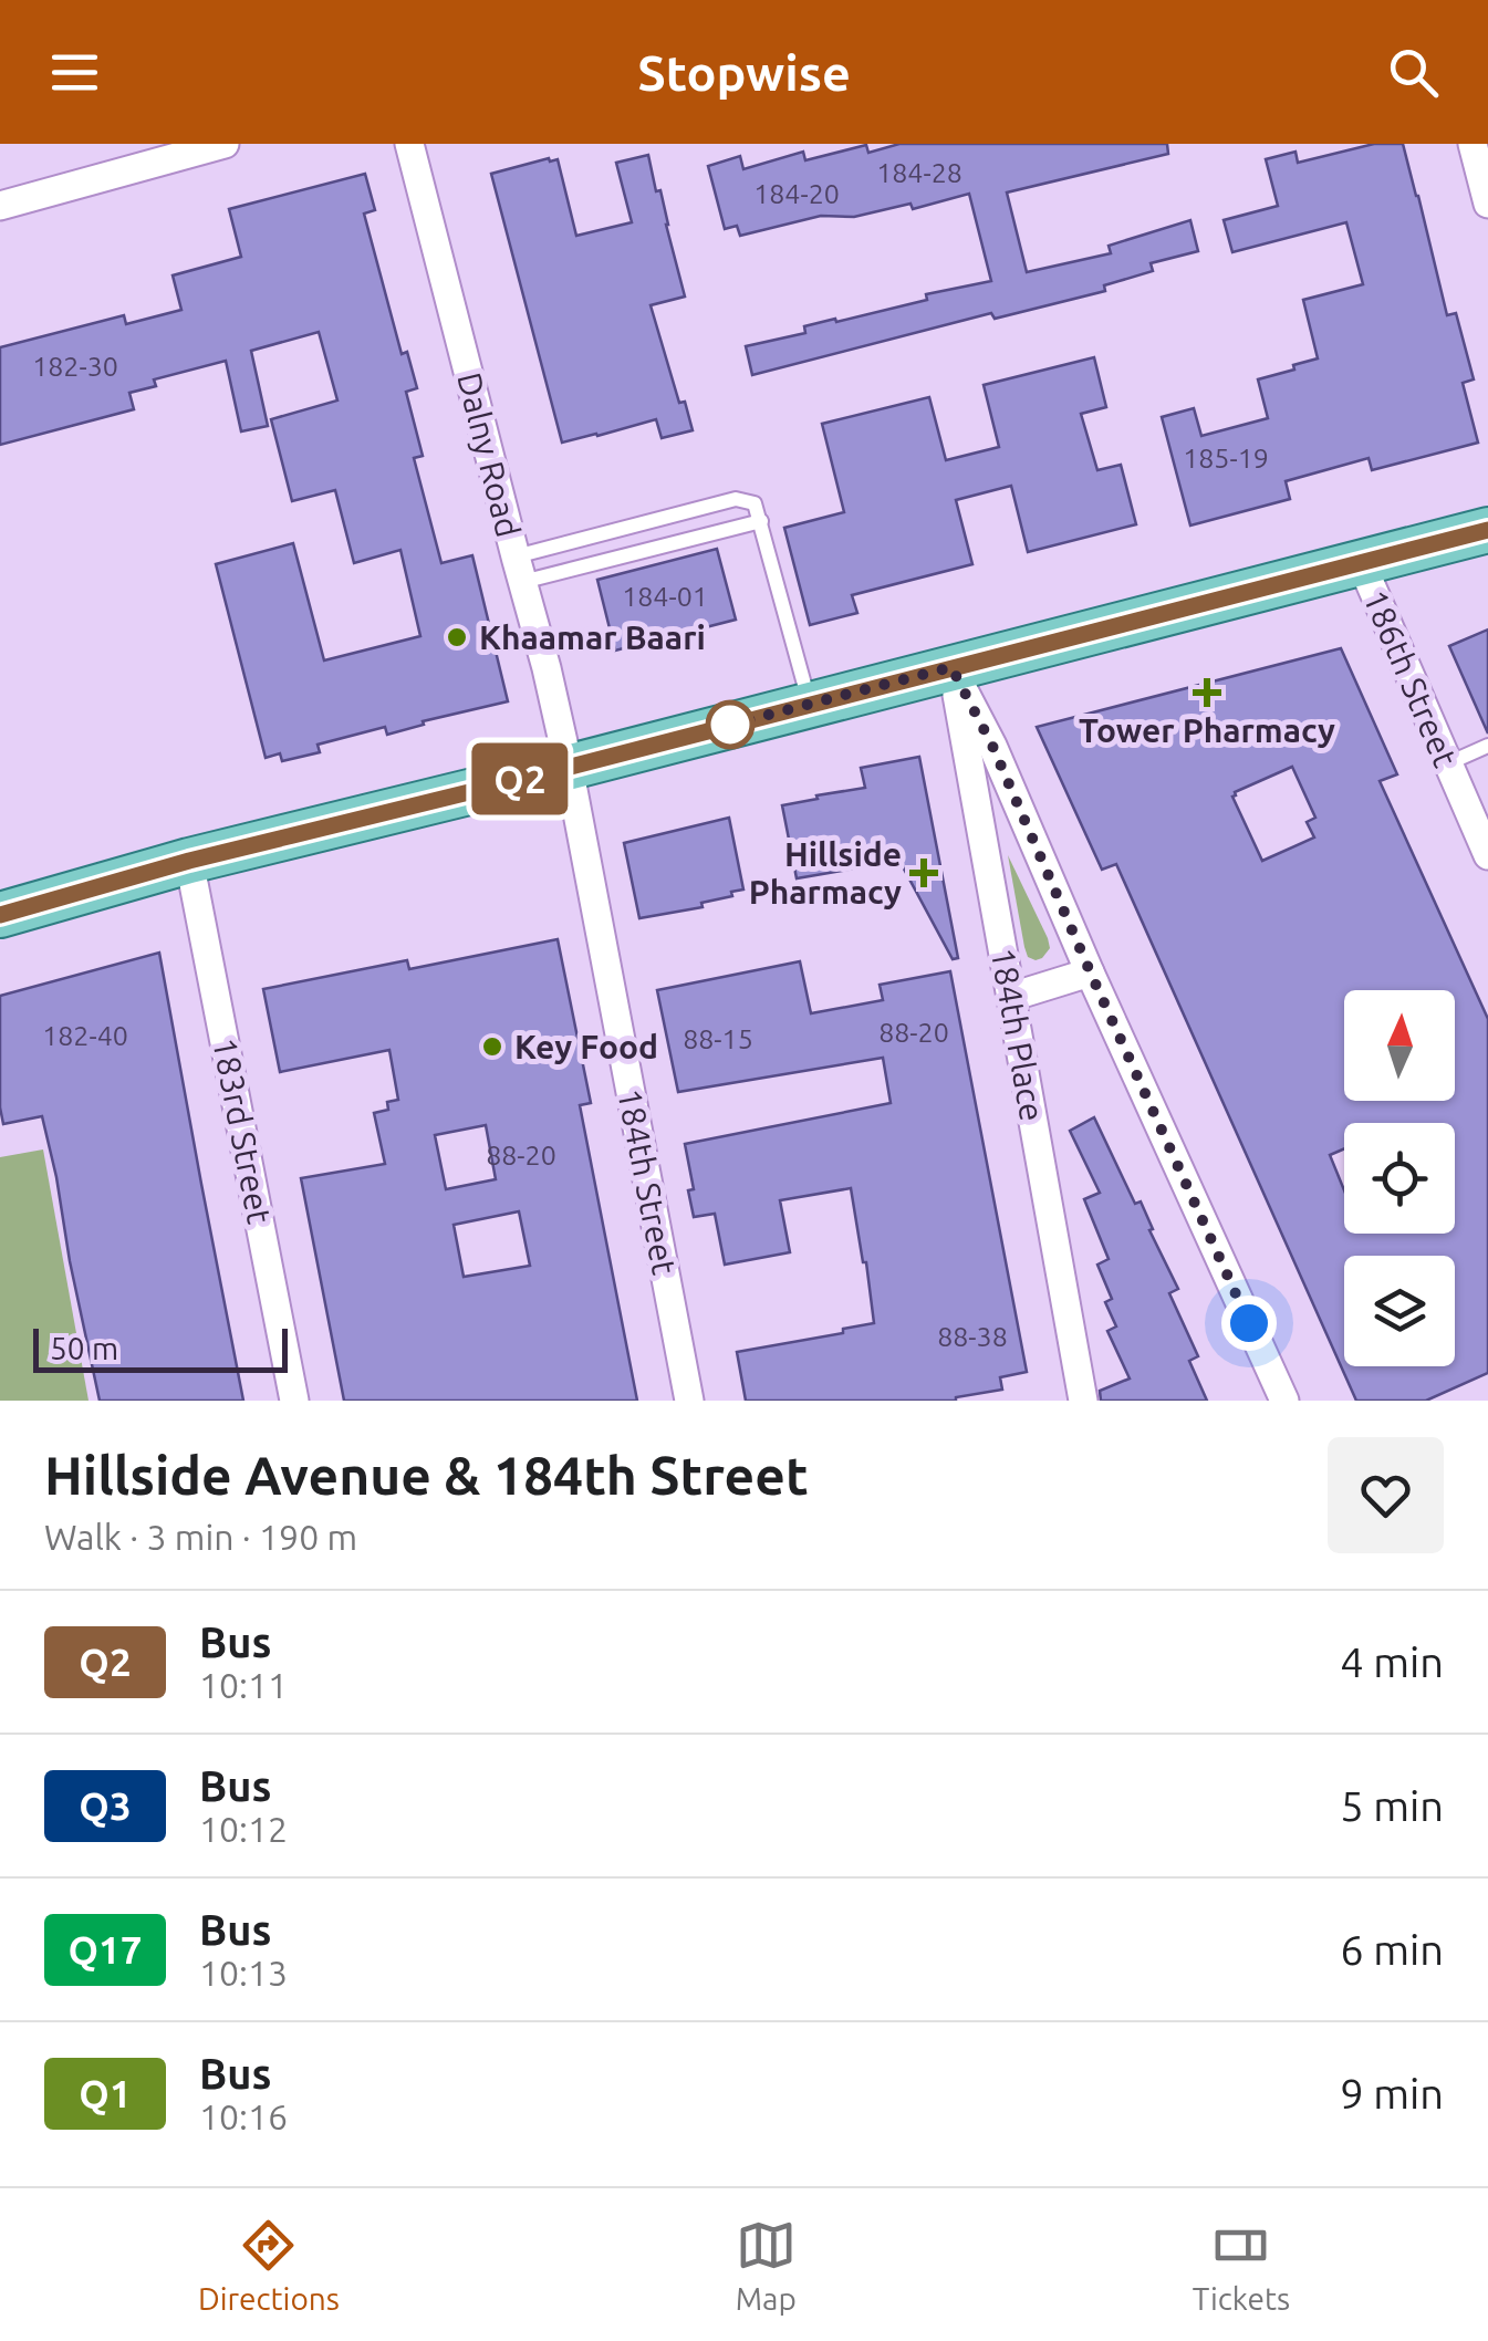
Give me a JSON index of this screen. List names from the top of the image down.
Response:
{
  "streets": {
    "street": [
      "Dalny Road",
      "186th Street",
      "184th Place",
      "183rd Street",
      "184th Street"
    ]
  },
  "crossings": [
    ["Dalny Road", "184th Street"]
  ],
  "places": {
    "other": ["Khaamar Baari", "Key Food"],
    "health": ["Tower Pharmacy", "Hillside Pharmacy"]
  },
  "lines": ["bus line Q2"],
  "house_numbers": [
    "184-28",
    "184-20",
    "182-30",
    "185-19",
    "184-01",
    "88-20",
    "182-40",
    "88-15",
    "88-20",
    "88-38"
  ],
  "scale_bar": "50 m",
  "north": "top",
  "page": {
    "header": "Stopwise",
    "on_map": "Q2",
    "scale": "50 m",
    "heading": ["Hillside Avenue & 184th Street", "Walk · 3 min · 190 m"],
    "list": [
      {
        "mark": "Q2",
        "name": "Bus",
        "note": "10:11",
        "value": "4 min"
      },
      {
        "mark": "Q3",
        "name": "Bus",
        "note": "10:12",
        "value": "5 min"
      },
      {
        "mark": "Q17",
        "name": "Bus",
        "note": "10:13",
        "value": "6 min"
      },
      {
        "mark": "Q1",
        "name": "Bus",
        "note": "10:16",
        "value": "9 min"
      }
    ],
    "tabs": ["Directions", "Map", "Tickets"]
  }
}
